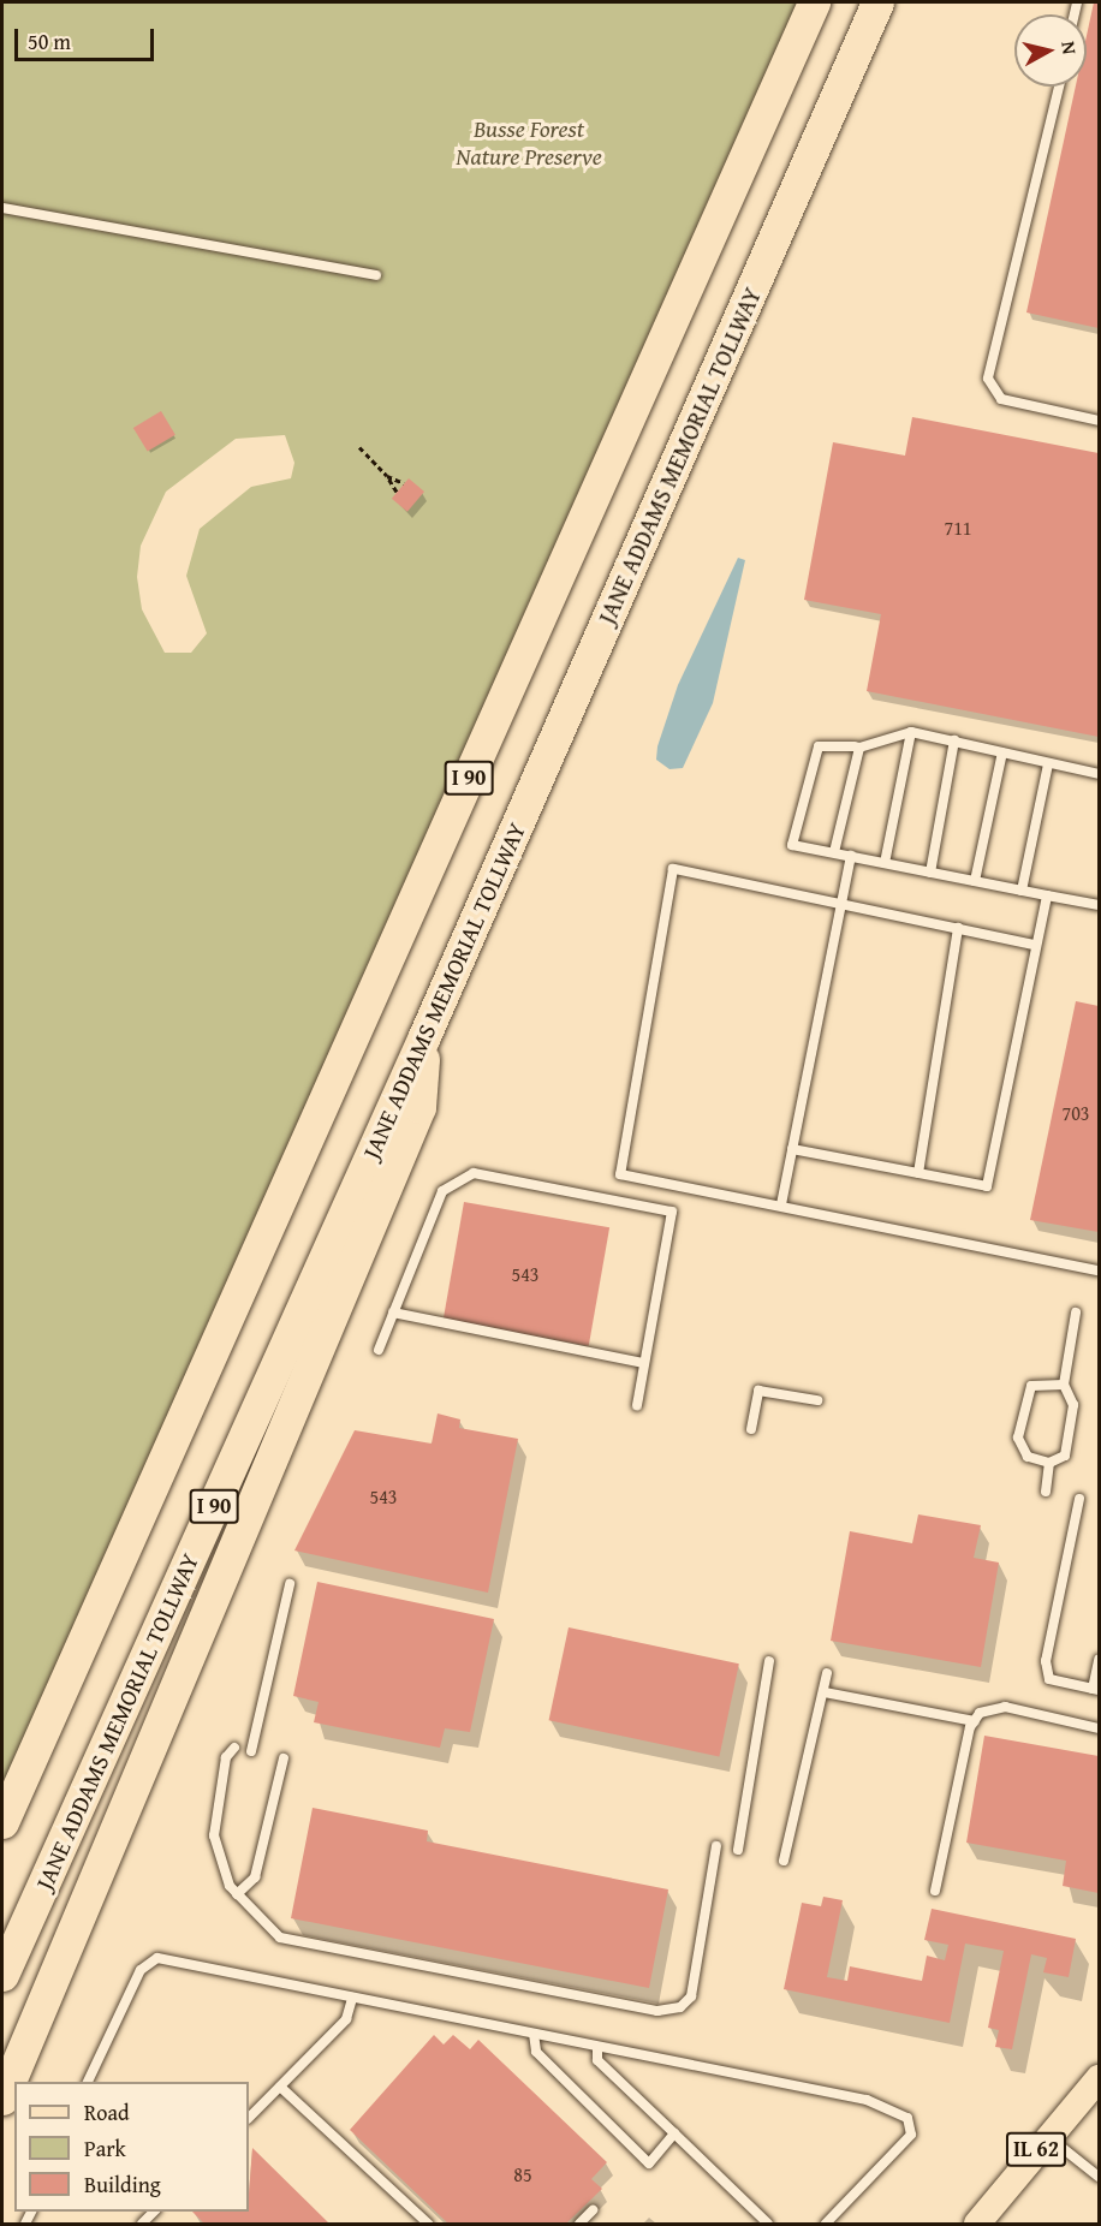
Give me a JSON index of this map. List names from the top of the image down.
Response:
{
  "streets": {
    "highway": ["JANE ADDAMS MEMORIAL TOLLWAY", "I 90"],
    "main road": ["IL 62"]
  },
  "parks": ["Busse Forest Nature Preserve"],
  "house_numbers": [
    "711",
    "703",
    "543",
    "543",
    "85"
  ],
  "legend": ["Road", "Park", "Building"],
  "scale_bar": "50 m",
  "north": "right"
}
